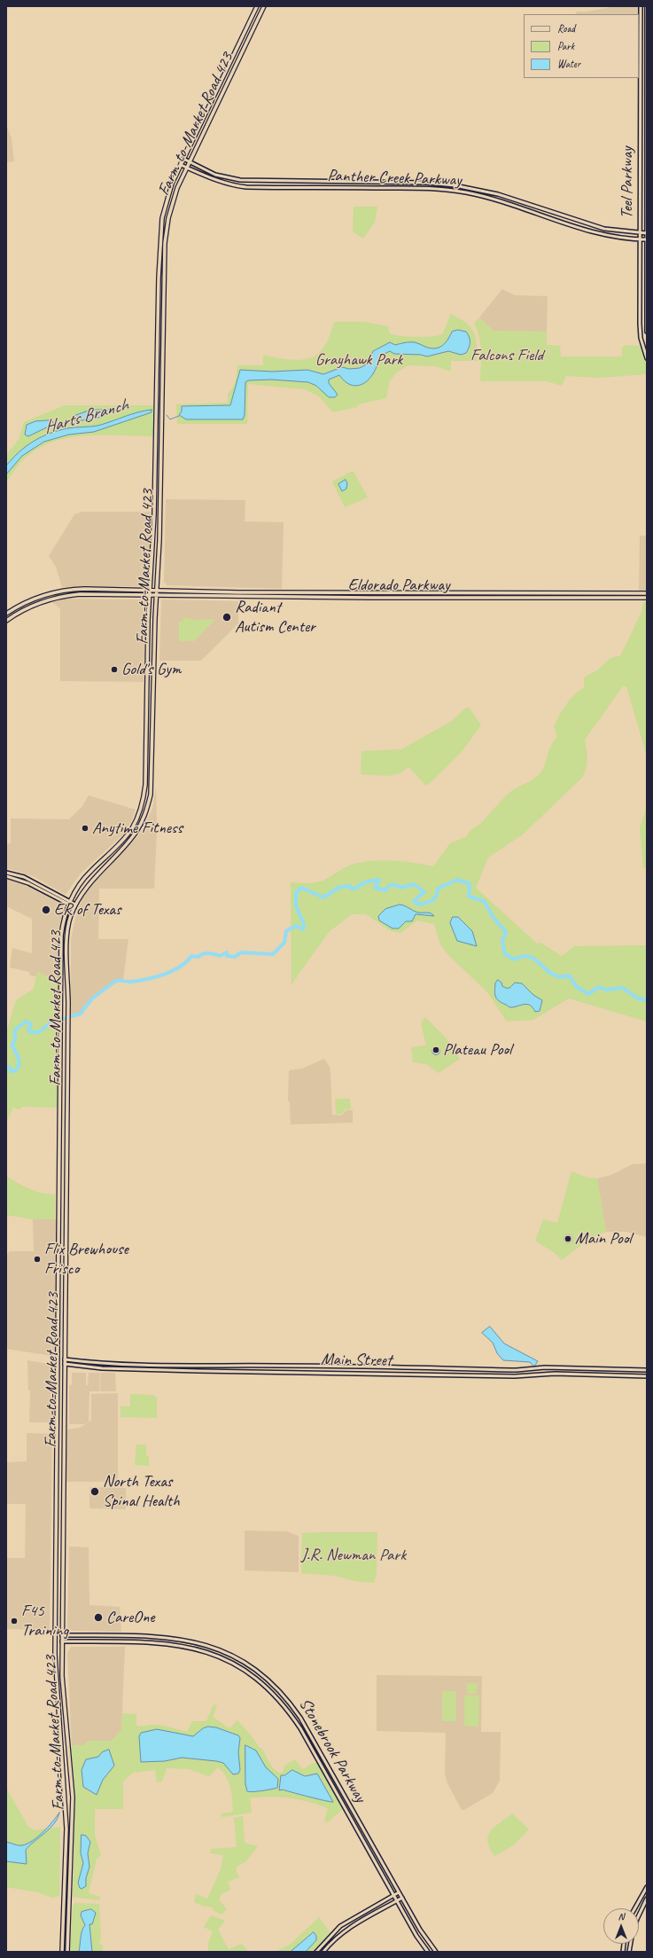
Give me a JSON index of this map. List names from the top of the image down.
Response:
{
  "streets": {
    "main road": [
      "Farm-to-Market Road 423",
      "Panther Creek Parkway",
      "Teel Parkway",
      "Eldorado Parkway",
      "Main Street",
      "Stonebrook Parkway"
    ]
  },
  "crossings": [
    ["Farm-to-Market Road 423", "Panther Creek Parkway"],
    ["Farm-to-Market Road 423", "Eldorado Parkway"],
    ["Farm-to-Market Road 423", "Main Street"],
    ["Farm-to-Market Road 423", "Stonebrook Parkway"],
    ["Panther Creek Parkway", "Teel Parkway"]
  ],
  "water": ["Harts Branch"],
  "parks": ["Falcons Field", "Grayhawk Park", "J.R. Newman Park"],
  "places": [
    "Radiant Autism Center",
    "Gold's Gym",
    "Anytime Fitness",
    "ER of Texas",
    "Plateau Pool",
    "Main Pool",
    "Flix Brewhouse Frisco",
    "North Texas Spinal Health",
    "CareOne",
    "F45 Training"
  ],
  "legend": ["Road", "Park", "Water"],
  "north": "top"
}
